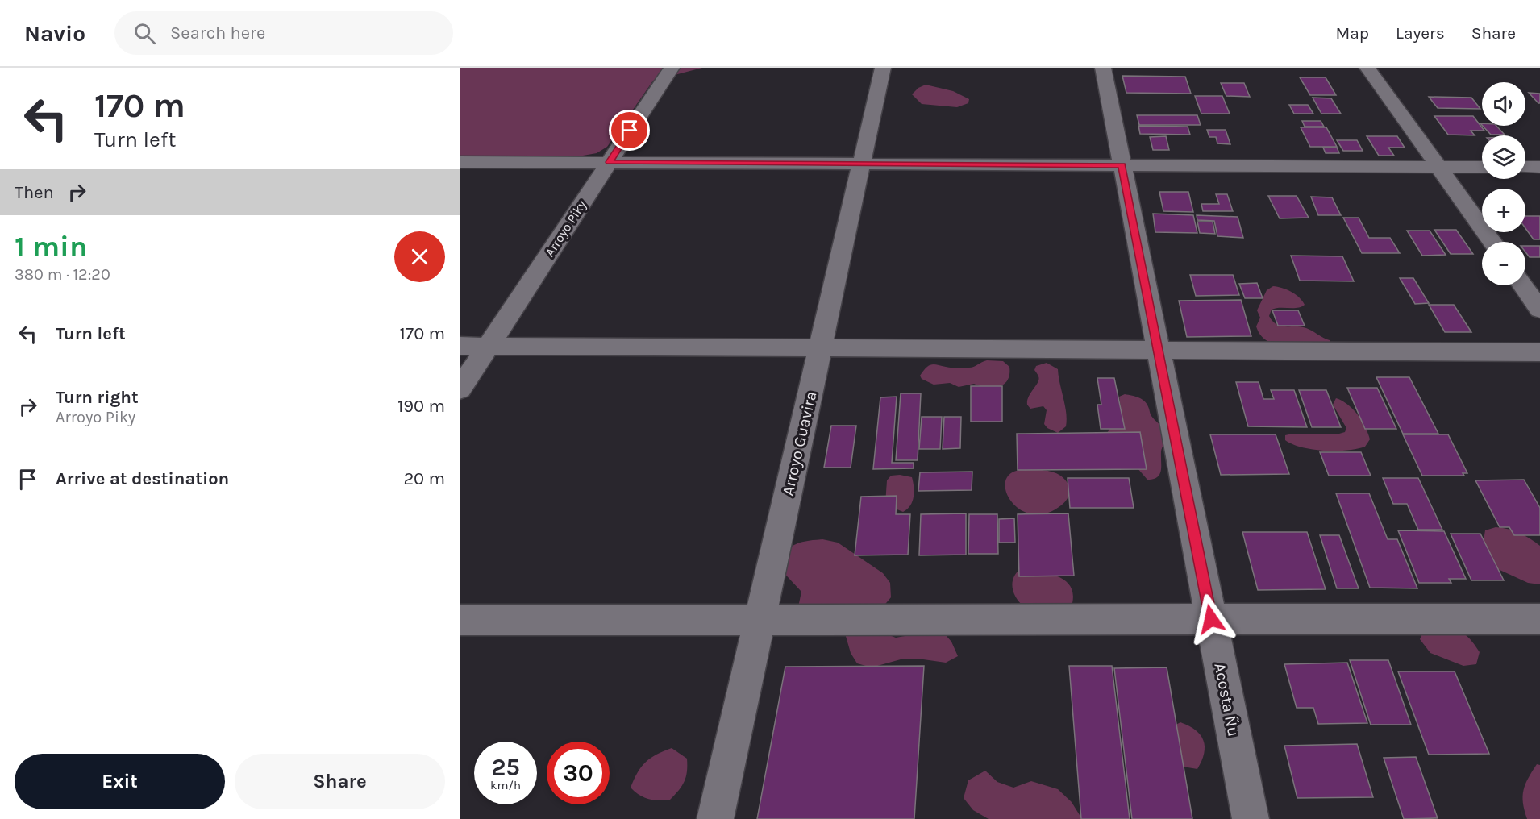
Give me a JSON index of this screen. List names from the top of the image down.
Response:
{
  "streets": {
    "street": ["Arroyo Piky", "Arroyo Guavira", "Acosta Ñu"]
  },
  "page": {
    "header": "Navio",
    "search": "Search here",
    "nav": ["Map", "Layers", "Share"],
    "turn": ["170 m", "Turn left"],
    "map_buttons": ["+", "−"],
    "then": "Then",
    "heading": ["1 min", "380 m · 12:20"],
    "list": [
      {
        "name": "Turn left",
        "value": "170 m"
      },
      {
        "name": "Turn right",
        "note": "Arroyo Piky",
        "value": "190 m"
      },
      {
        "name": "Arrive at destination",
        "value": "20 m"
      }
    ],
    "speed": "25 km/h",
    "limit": "30",
    "buttons": ["Exit", "Share"]
  }
}
